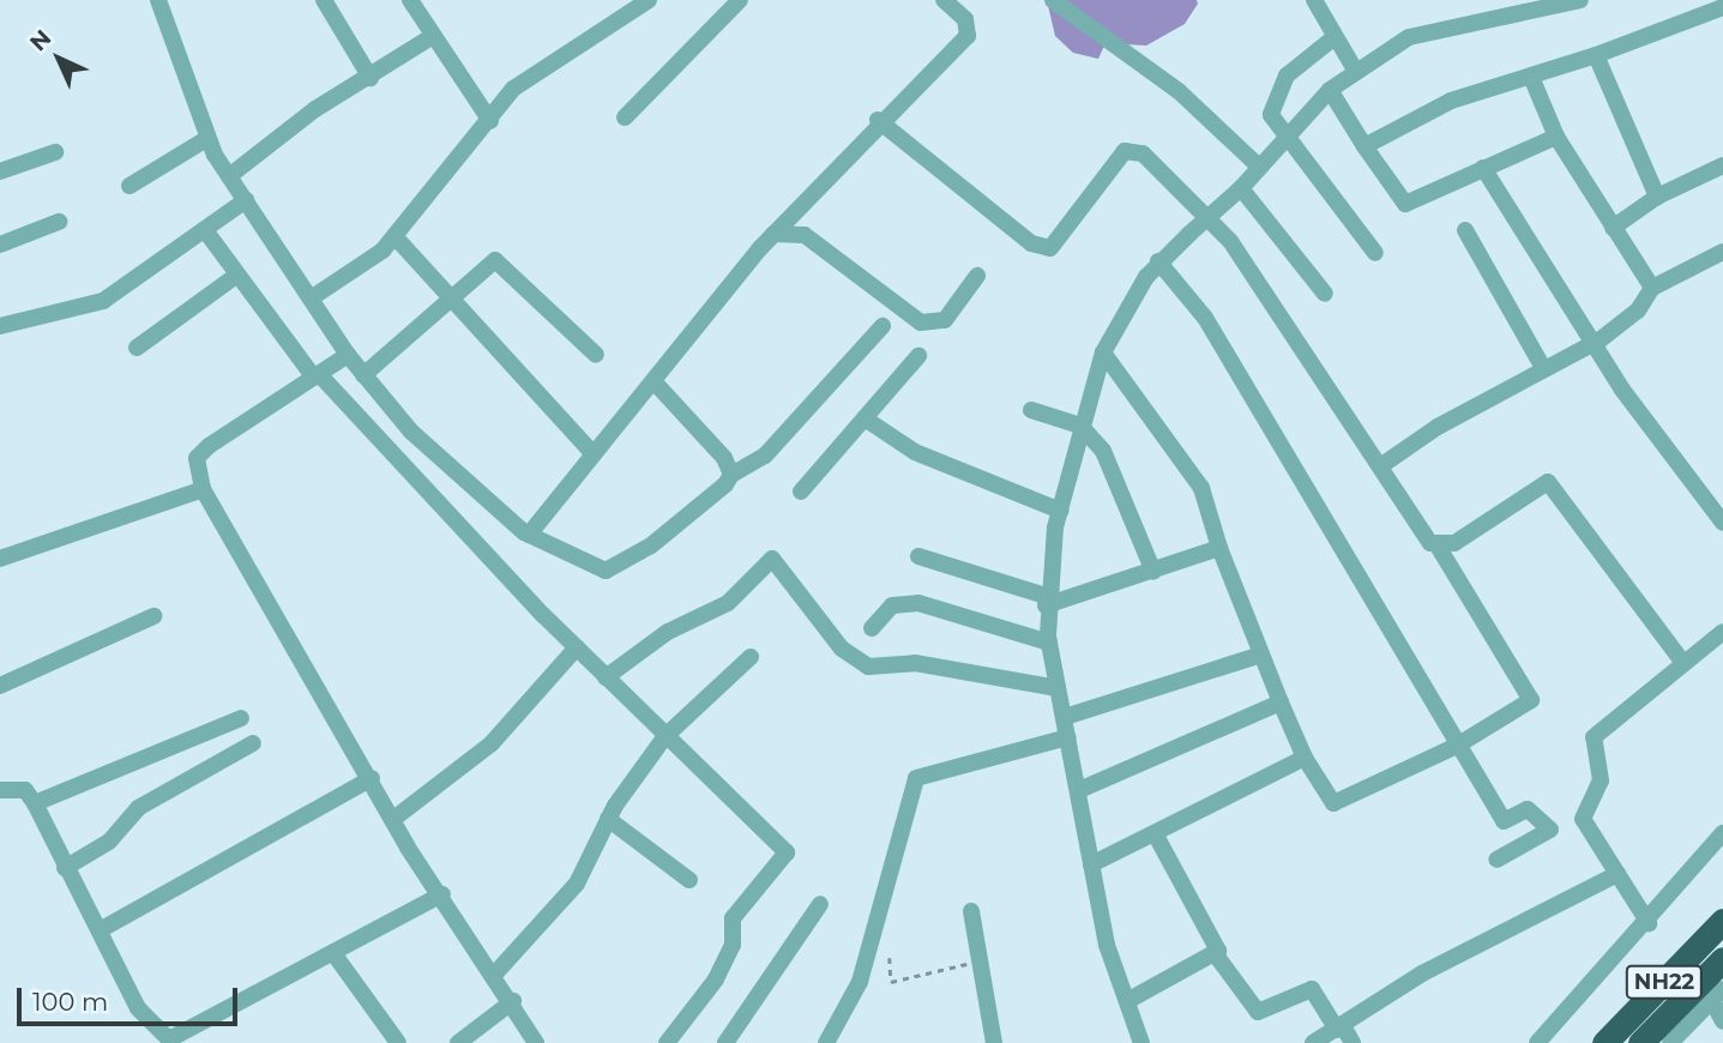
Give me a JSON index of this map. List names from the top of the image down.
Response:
{
  "streets": {
    "highway": ["NH22"]
  },
  "scale_bar": "100 m",
  "north": "top left"
}
